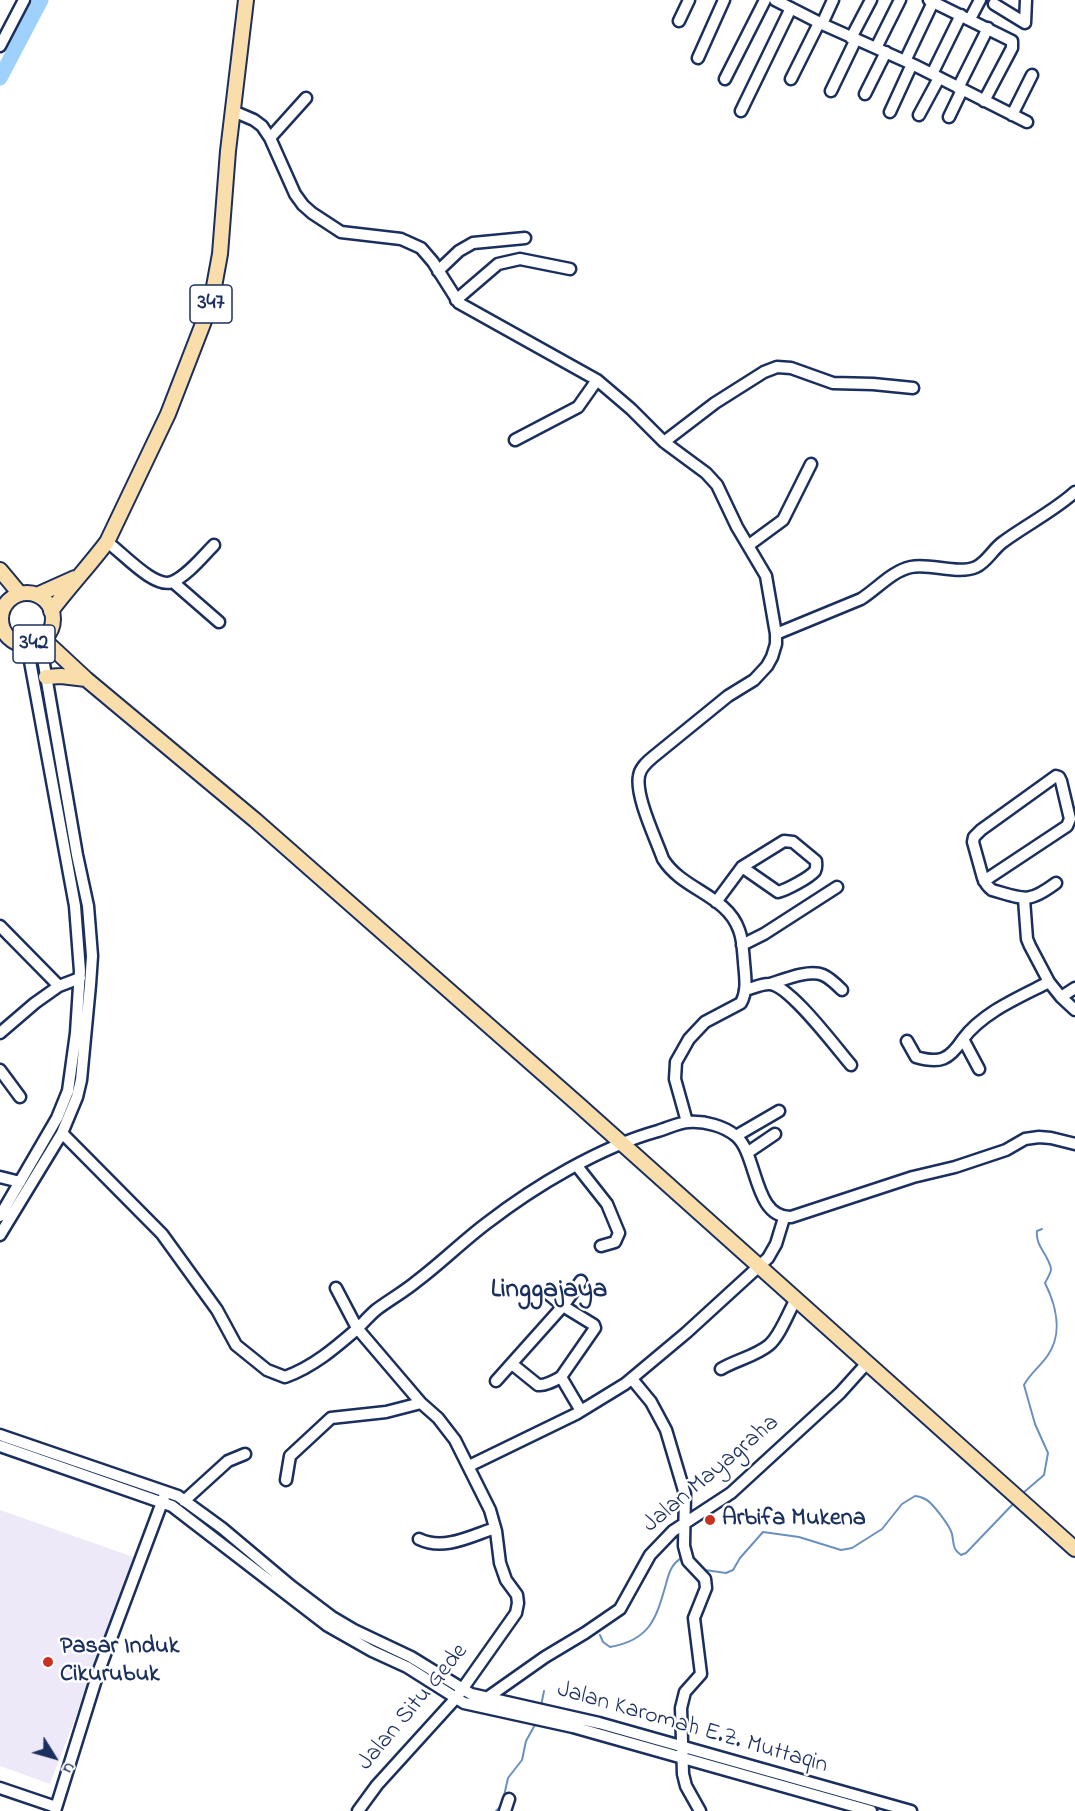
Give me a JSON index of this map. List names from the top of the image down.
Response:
{
  "streets": {
    "main road": ["347", "342"],
    "street": ["Jalan Mayagraha", "Jalan Situ Gede", "Jalan Karomah E.Z. Muttaqin"]
  },
  "crossings": [
    ["Jalan Mayagraha", "Jalan Karomah E.Z. Muttaqin"],
    ["Jalan Situ Gede", "Jalan Karomah E.Z. Muttaqin"]
  ],
  "districts": ["Linggajaya"],
  "places": ["Arbifa Mukena", "Pasar Induk Cikurubuk"],
  "north": "bottom right"
}
